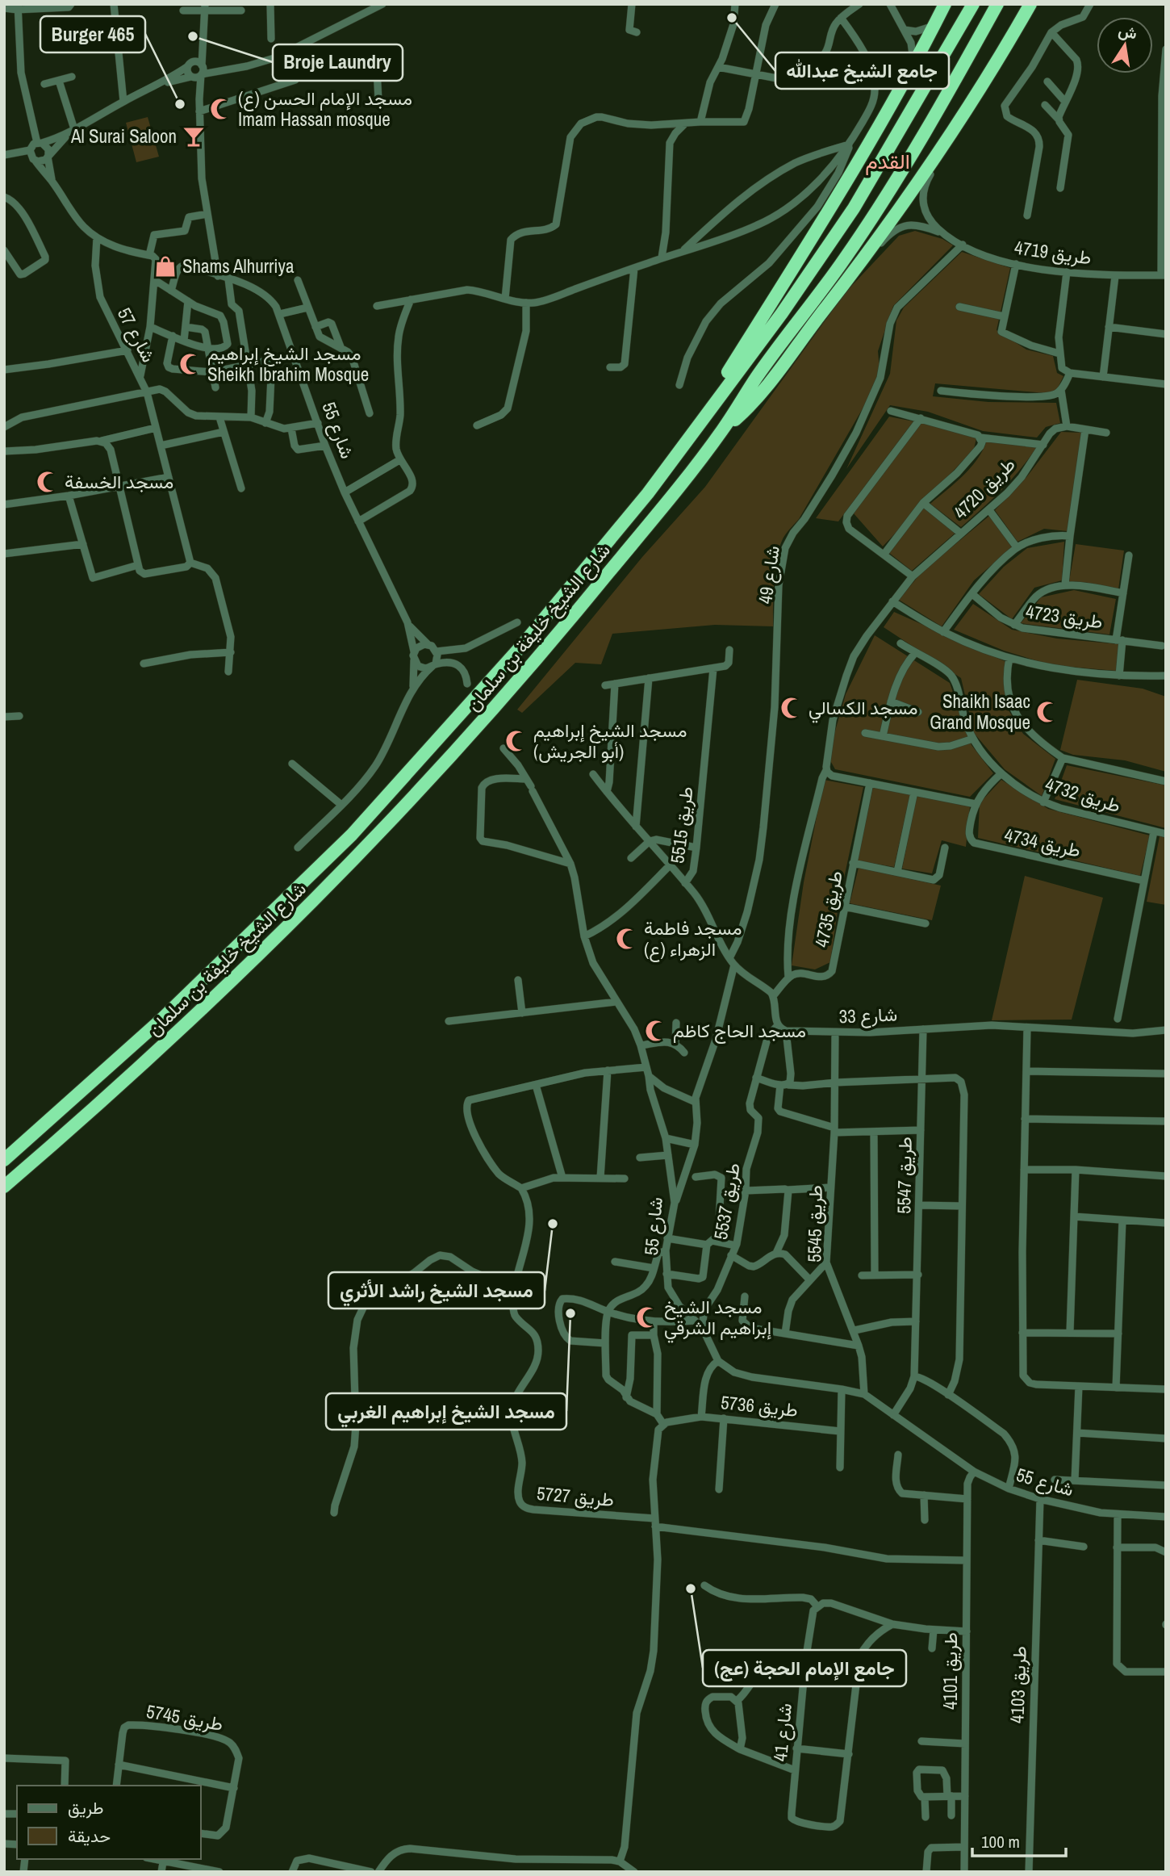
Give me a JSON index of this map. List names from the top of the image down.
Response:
{
  "streets": {
    "highway": ["شارع الشيخ خليفة بن سلمان"],
    "street": [
      "طريق 4719",
      "شارع 57",
      "شارع 55",
      "طريق 4720",
      "شارع 49",
      "طريق 4723",
      "طريق 4732",
      "طريق 5515",
      "طريق 4734",
      "طريق 4735",
      "شارع 33",
      "طريق 5547",
      "طريق 5537",
      "طريق 5545",
      "طريق 5736",
      "طريق 5727",
      "طريق 4101",
      "طريق 4103",
      "طريق 5745",
      "شارع 41"
    ]
  },
  "crossings": [
    ["طريق 4719", "شارع 49"],
    ["شارع 55", "طريق 5547"],
    ["شارع 55", "طريق 5537"],
    ["شارع 55", "طريق 5545"],
    ["شارع 55", "طريق 5736"],
    ["شارع 55", "طريق 4101"],
    ["شارع 55", "طريق 4103"],
    ["طريق 4720", "طريق 4735"],
    ["طريق 4732", "طريق 4734"],
    ["شارع 33", "طريق 5547"],
    ["شارع 33", "طريق 5545"]
  ],
  "districts": ["القدم"],
  "places": {
    "other": [
      "جامع الشيخ عبدالله",
      "Broje Laundry",
      "Burger 465",
      "مسجد الشيخ راشد الأثري",
      "مسجد الشيخ إبراهيم الغربي",
      "جامع الإمام الحجة (عج)"
    ],
    "mosque": [
      "مسجد الإمام الحسن (ع) Imam Hassan mosque",
      "مسجد الشيخ إبراهيم Sheikh Ibrahim Mosque",
      "مسجد الخسفة",
      "مسجد الكسالي",
      "Shaikh Isaac Grand Mosque",
      "مسجد الشيخ إبراهيم (أبو الجريش)",
      "مسجد فاطمة الزهراء (ع)",
      "مسجد الحاج كاظم",
      "مسجد الشيخ إبراهيم الشرقي"
    ],
    "bar": ["Al Surai Saloon"],
    "shop": ["Shams Alhurriya"]
  },
  "legend": ["طريق", "حديقة"],
  "scale_bar": "100 m",
  "north": "top"
}
